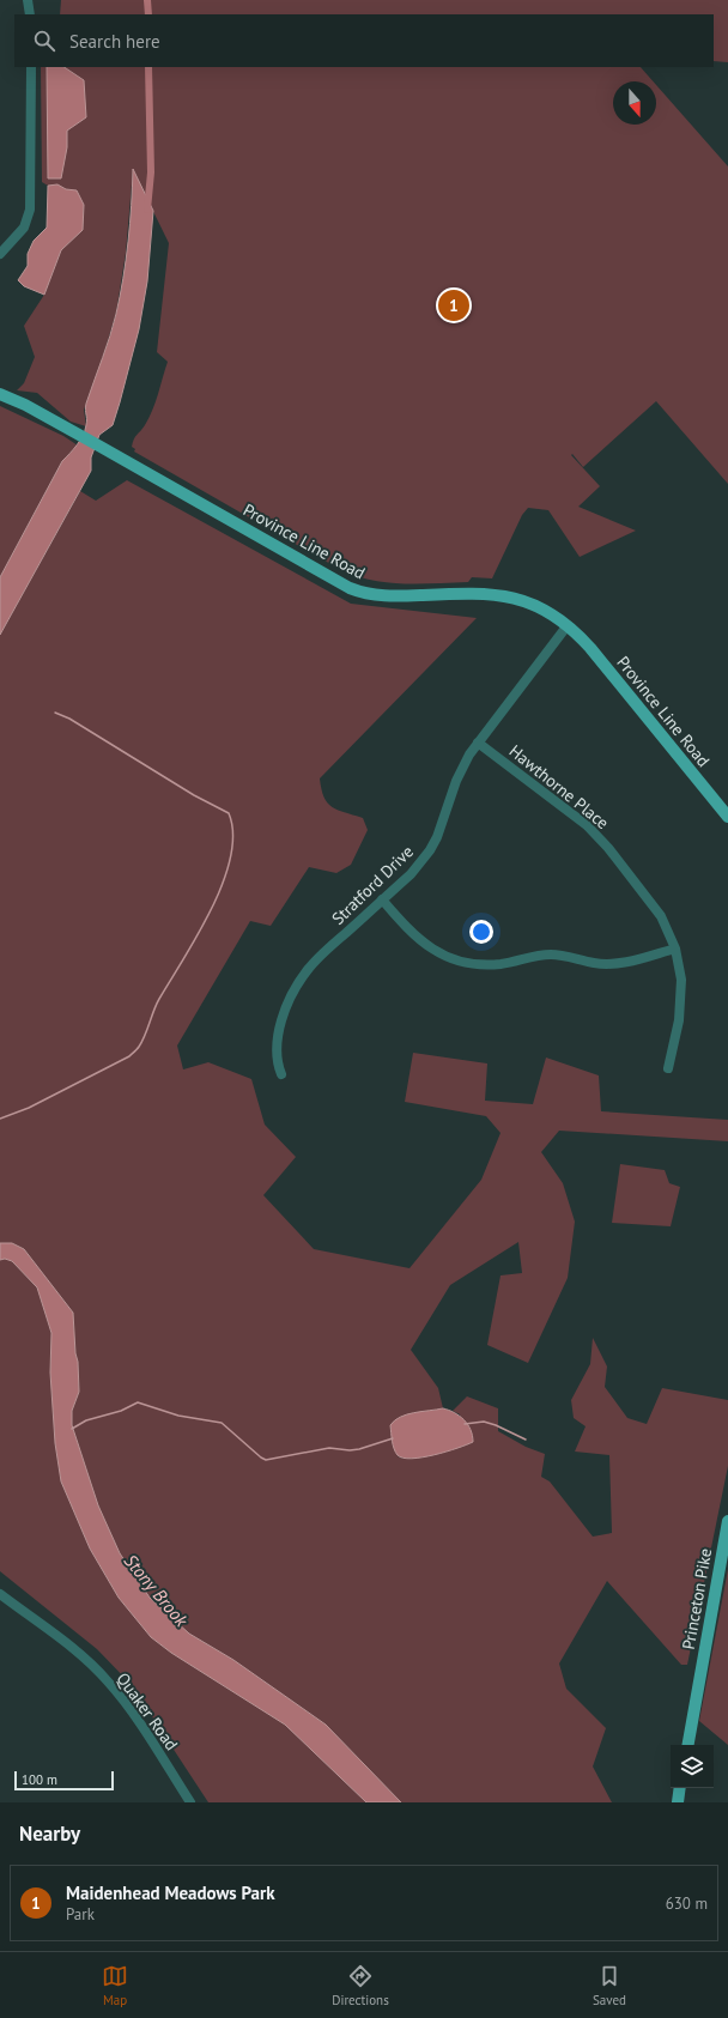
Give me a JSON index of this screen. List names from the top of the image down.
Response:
{
  "streets": {
    "main road": ["Province Line Road", "Princeton Pike"],
    "street": ["Hawthorne Place", "Stratford Drive", "Quaker Road"]
  },
  "crossings": [
    ["Province Line Road", "Stratford Drive"],
    ["Hawthorne Place", "Stratford Drive"]
  ],
  "water": ["Stony Brook"],
  "scale_bar": "100 m",
  "north": "bottom",
  "page": {
    "search": "Search here",
    "pins": "1",
    "scale": "100 m",
    "heading": "Nearby",
    "list": [
      {
        "mark": "1",
        "name": "Maidenhead Meadows Park",
        "note": "Park",
        "value": "630 m"
      }
    ],
    "nav": ["Map", "Directions", "Saved"]
  }
}
